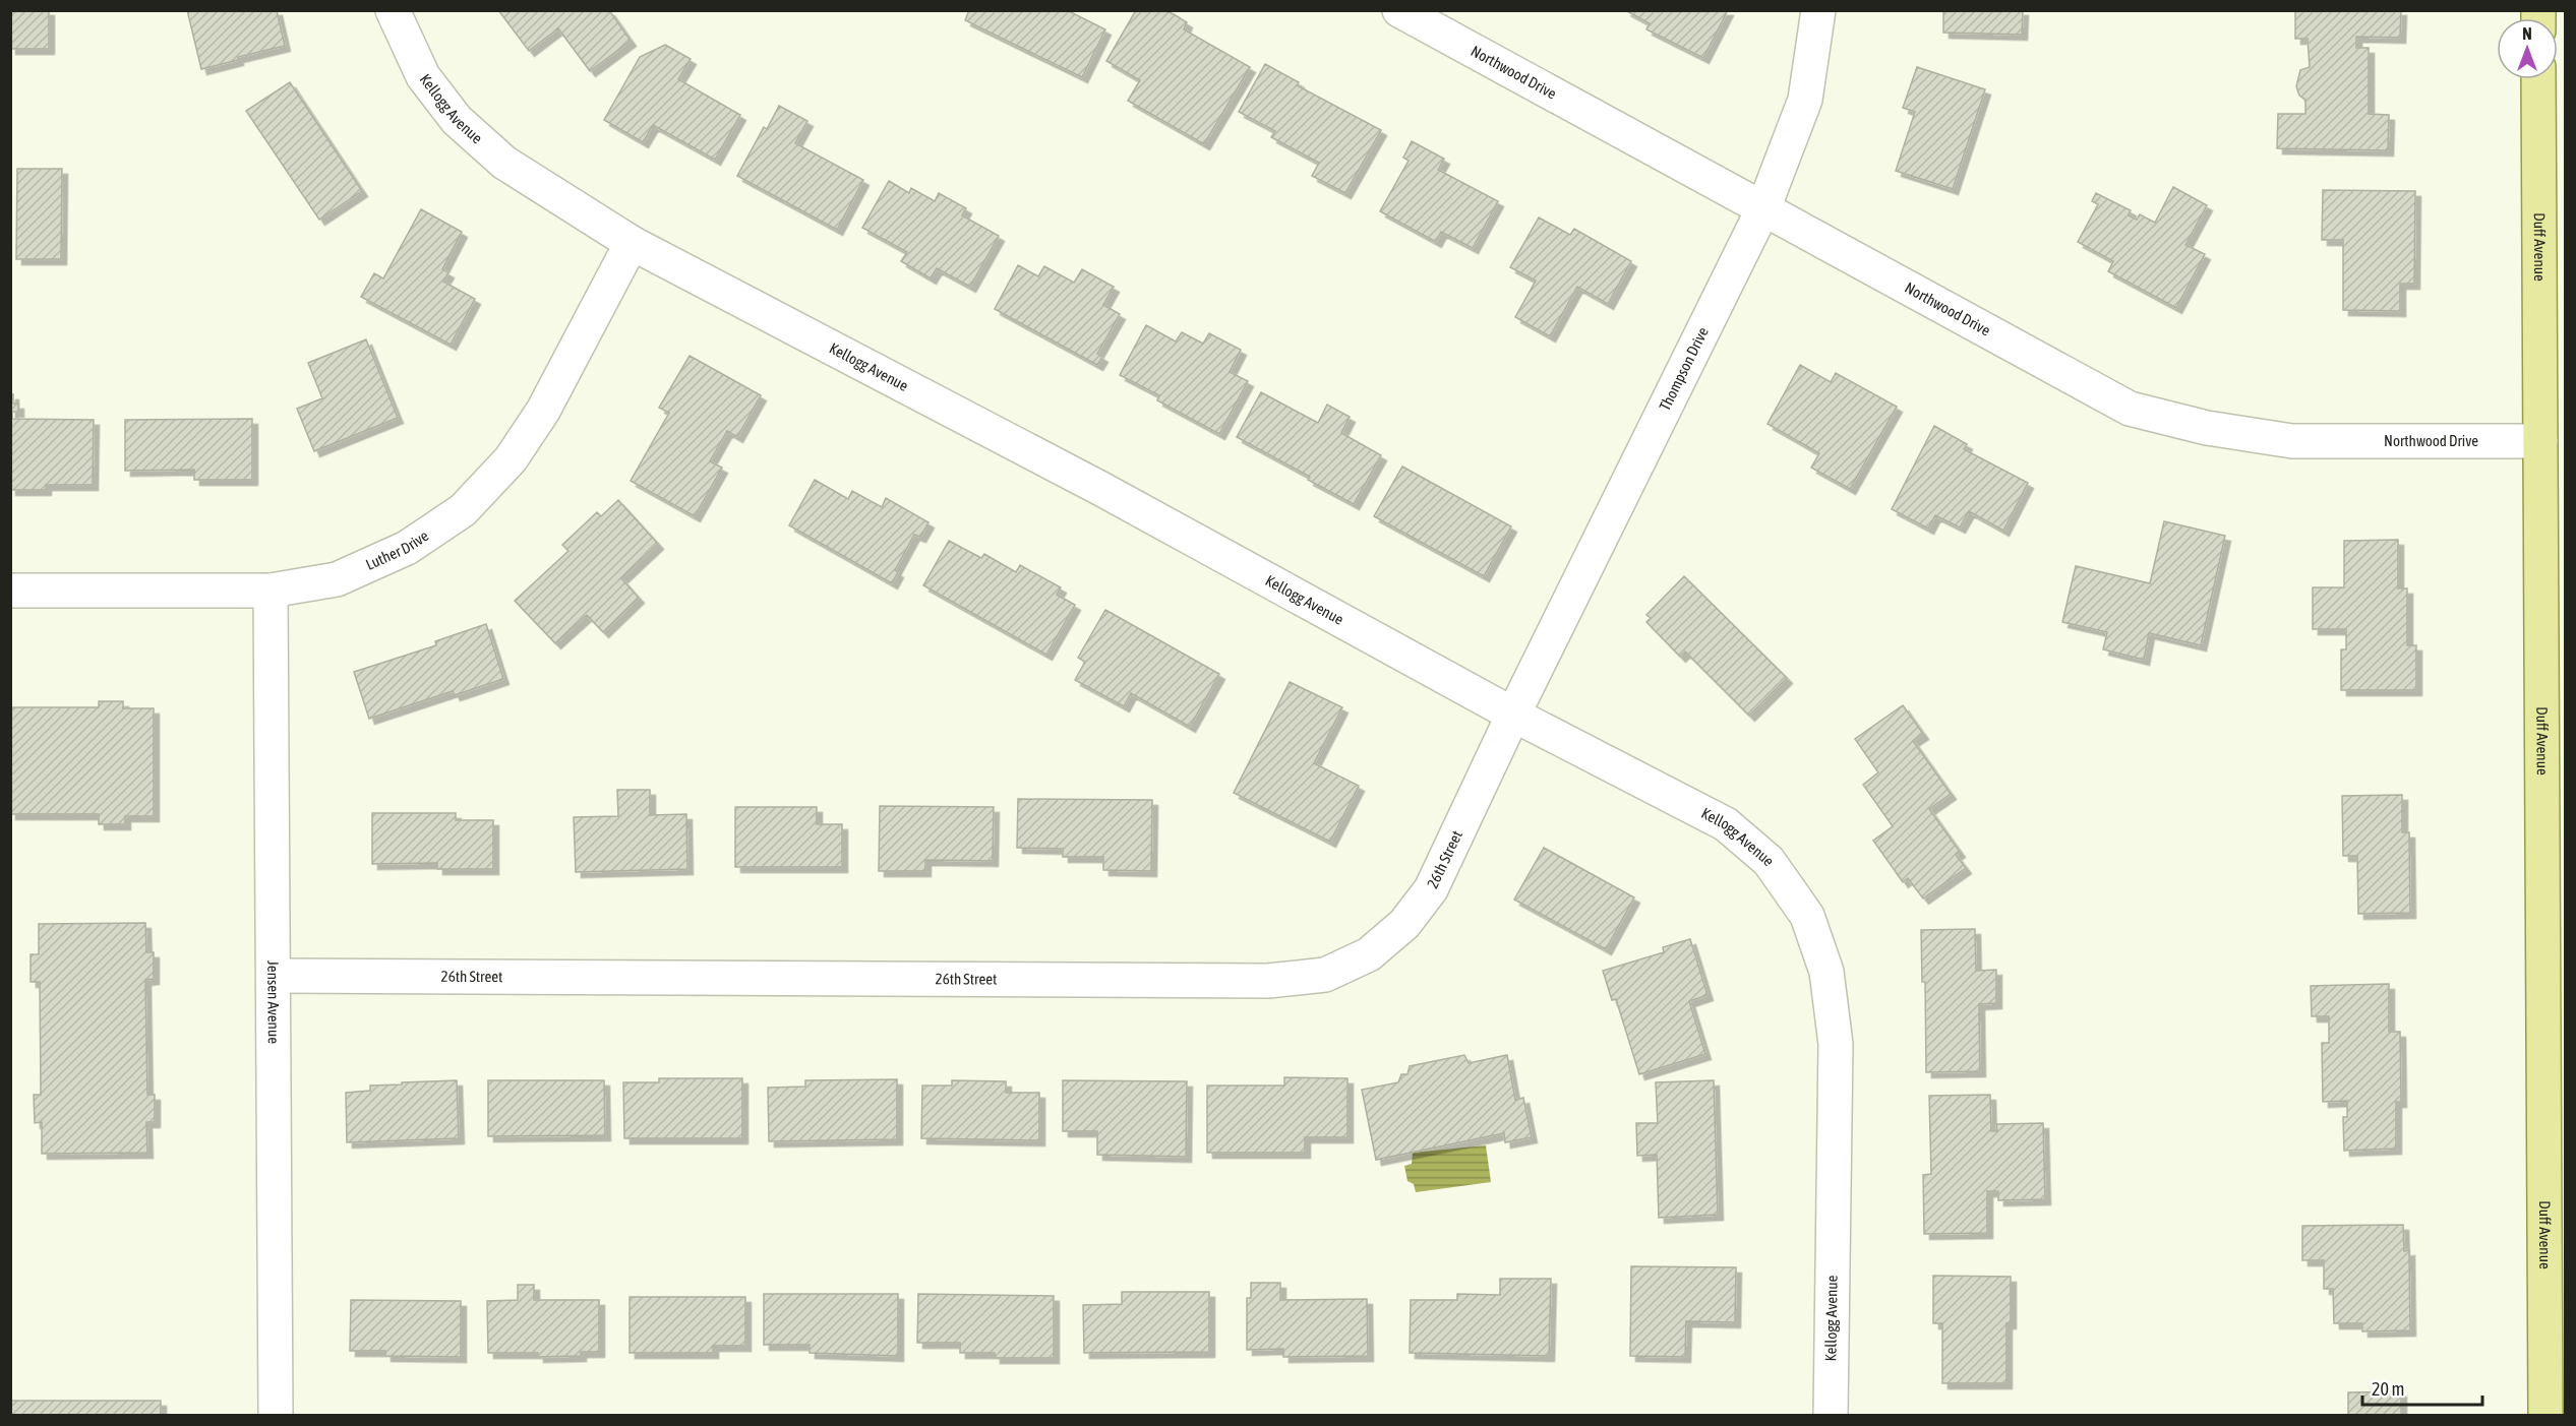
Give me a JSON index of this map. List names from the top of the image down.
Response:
{
  "streets": {
    "main road": ["Duff Avenue"],
    "street": [
      "Northwood Drive",
      "Kellogg Avenue",
      "Thompson Drive",
      "Luther Drive",
      "26th Street",
      "Jensen Avenue"
    ]
  },
  "crossings": [
    ["Northwood Drive", "Duff Avenue"],
    ["Northwood Drive", "Thompson Drive"],
    ["Kellogg Avenue", "Thompson Drive"],
    ["Kellogg Avenue", "Luther Drive"],
    ["Kellogg Avenue", "26th Street"],
    ["Thompson Drive", "26th Street"],
    ["Luther Drive", "Jensen Avenue"],
    ["26th Street", "Jensen Avenue"]
  ],
  "scale_bar": "20 m",
  "north": "top"
}
